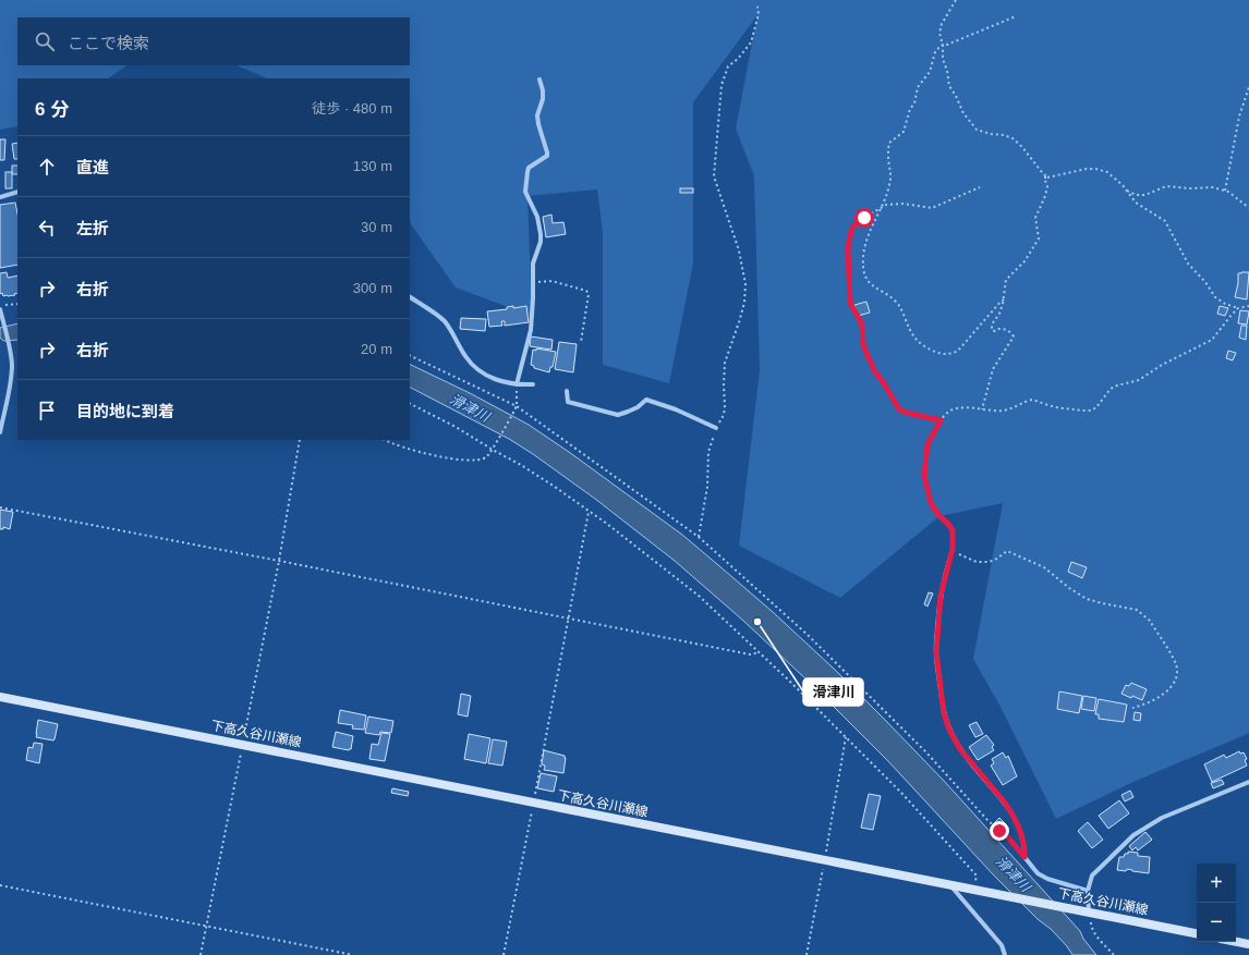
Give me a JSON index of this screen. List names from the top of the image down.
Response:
{
  "streets": {
    "main road": ["下高久谷川瀬線"]
  },
  "water": ["滑津川"],
  "places": ["滑津川"],
  "page": {
    "search": "ここで検索",
    "heading": ["6 分", "徒歩 · 480 m"],
    "list": [
      ["直進", "130 m"],
      ["左折", "30 m"],
      ["右折", "300 m"],
      ["右折", "20 m"],
      "目的地に到着"
    ],
    "map_buttons": ["+", "−"]
  }
}
